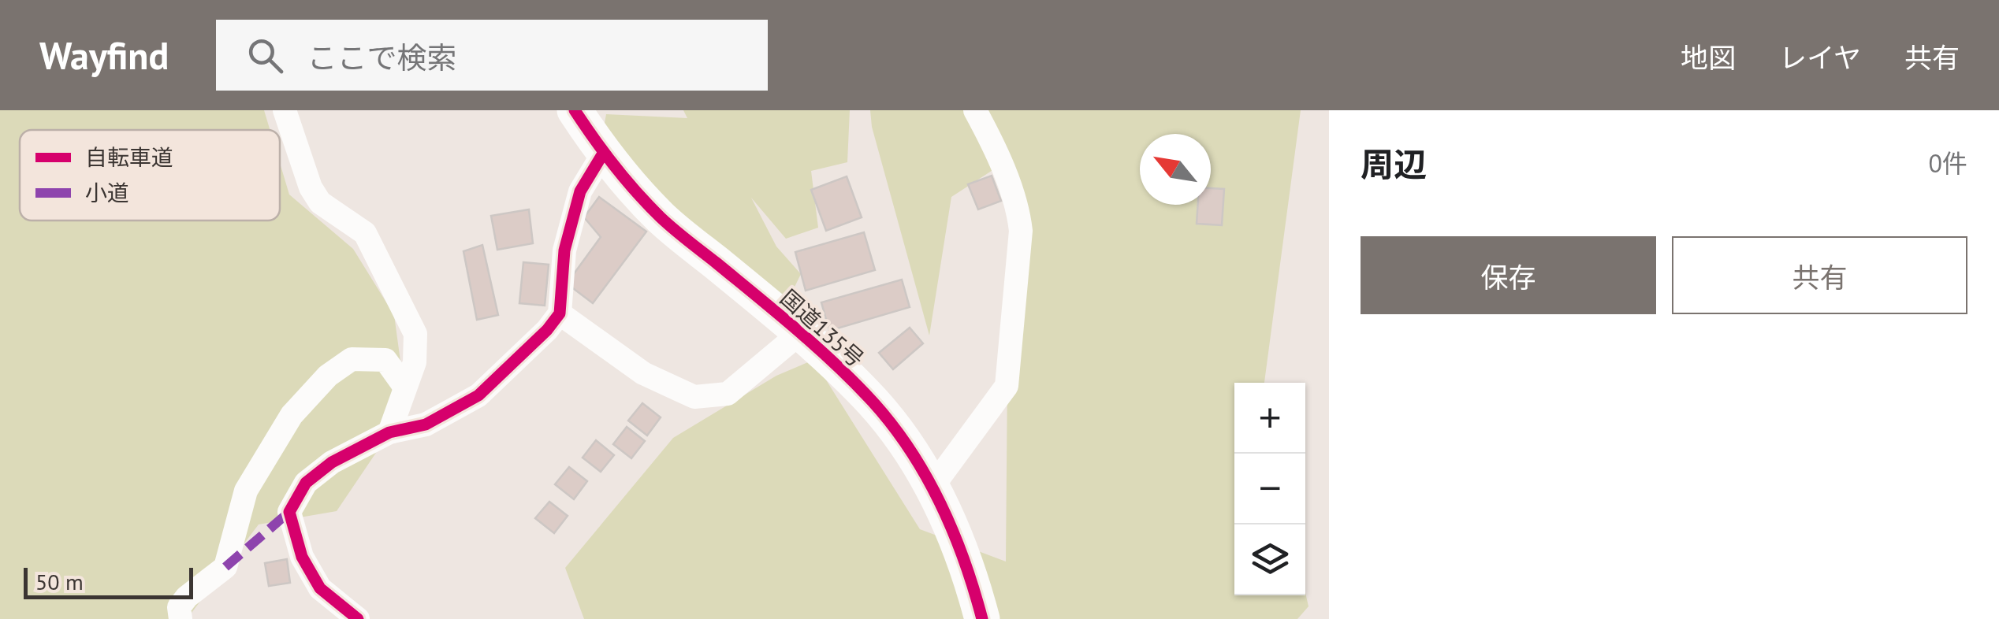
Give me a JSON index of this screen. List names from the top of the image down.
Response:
{
  "streets": {
    "highway": ["国道135号"]
  },
  "legend": ["自転車道", "小道"],
  "scale_bar": "50 m",
  "north": "top left",
  "page": {
    "header": "Wayfind",
    "search": "ここで検索",
    "nav": ["地図", "レイヤ", "共有"],
    "heading": ["周辺", "0件"],
    "buttons": ["保存", "共有"],
    "map_buttons": ["+", "−"],
    "scale": "50 m"
  }
}
